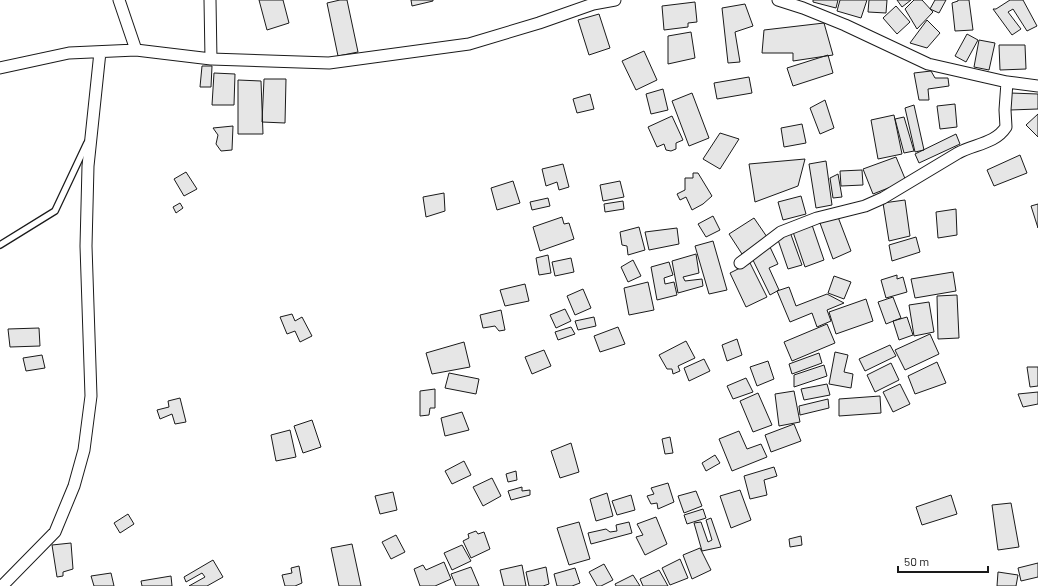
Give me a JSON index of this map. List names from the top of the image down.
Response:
{
  "scale_bar": "50 m"
}
